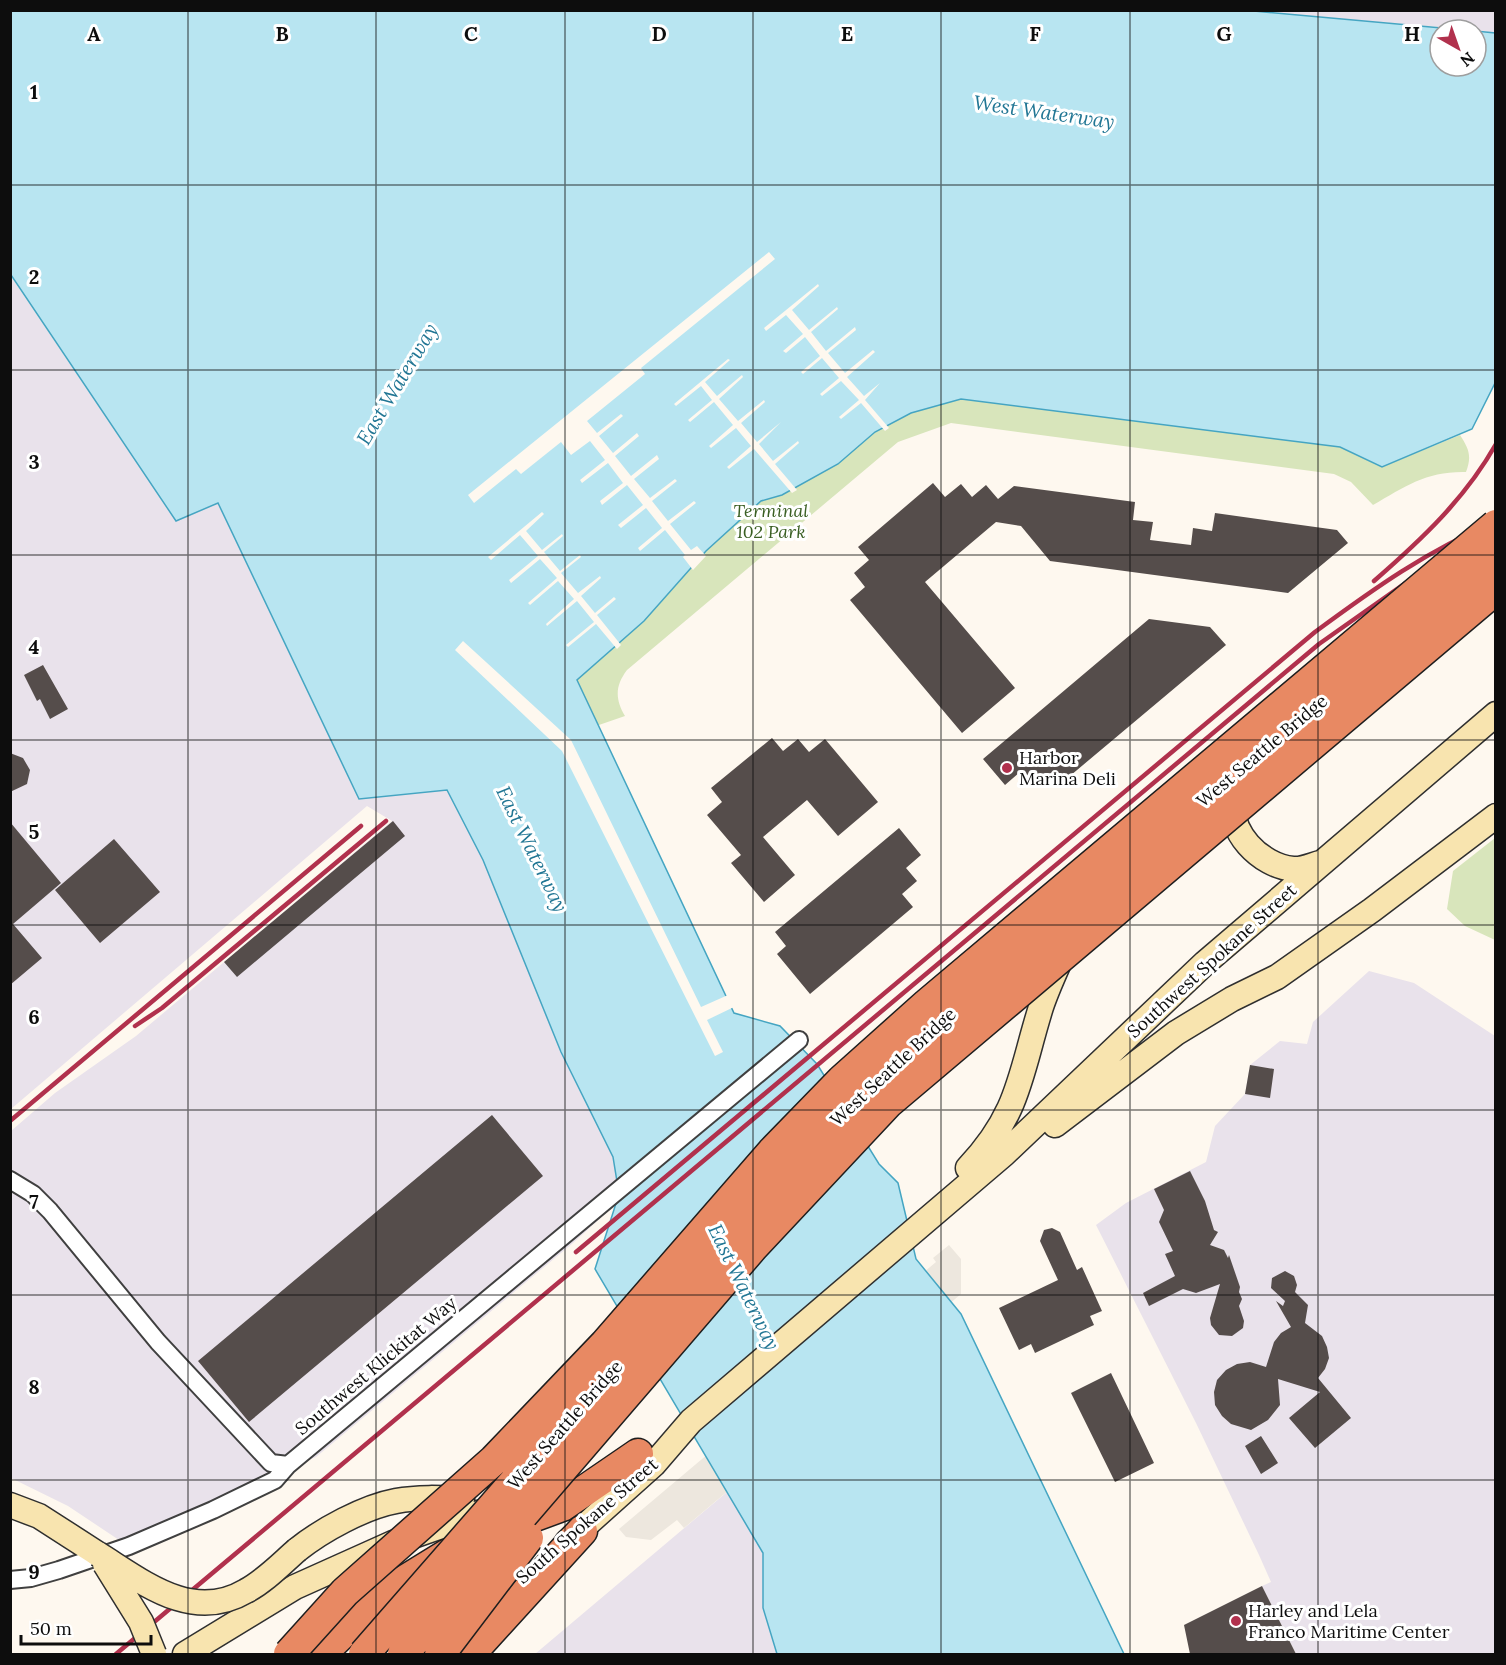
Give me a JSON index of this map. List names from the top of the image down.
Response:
{
  "streets": {
    "highway": ["West Seattle Bridge"],
    "main road": ["Southwest Spokane Street", "South Spokane Street"],
    "street": ["Southwest Klickitat Way"]
  },
  "crossings": [
    ["Southwest Spokane Street", "South Spokane Street"]
  ],
  "water": ["West Waterway", "East Waterway"],
  "parks": ["Terminal 102 Park"],
  "places": ["Harbor Marina Deli", "Harley and Lela Franco Maritime Center"],
  "scale_bar": "50 m",
  "north": "bottom right",
  "grid": {
    "columns": [
      "A",
      "B",
      "C",
      "D",
      "E",
      "F",
      "G",
      "H"
    ],
    "rows": [
      "1",
      "2",
      "3",
      "4",
      "5",
      "6",
      "7",
      "8",
      "9"
    ]
  }
}
